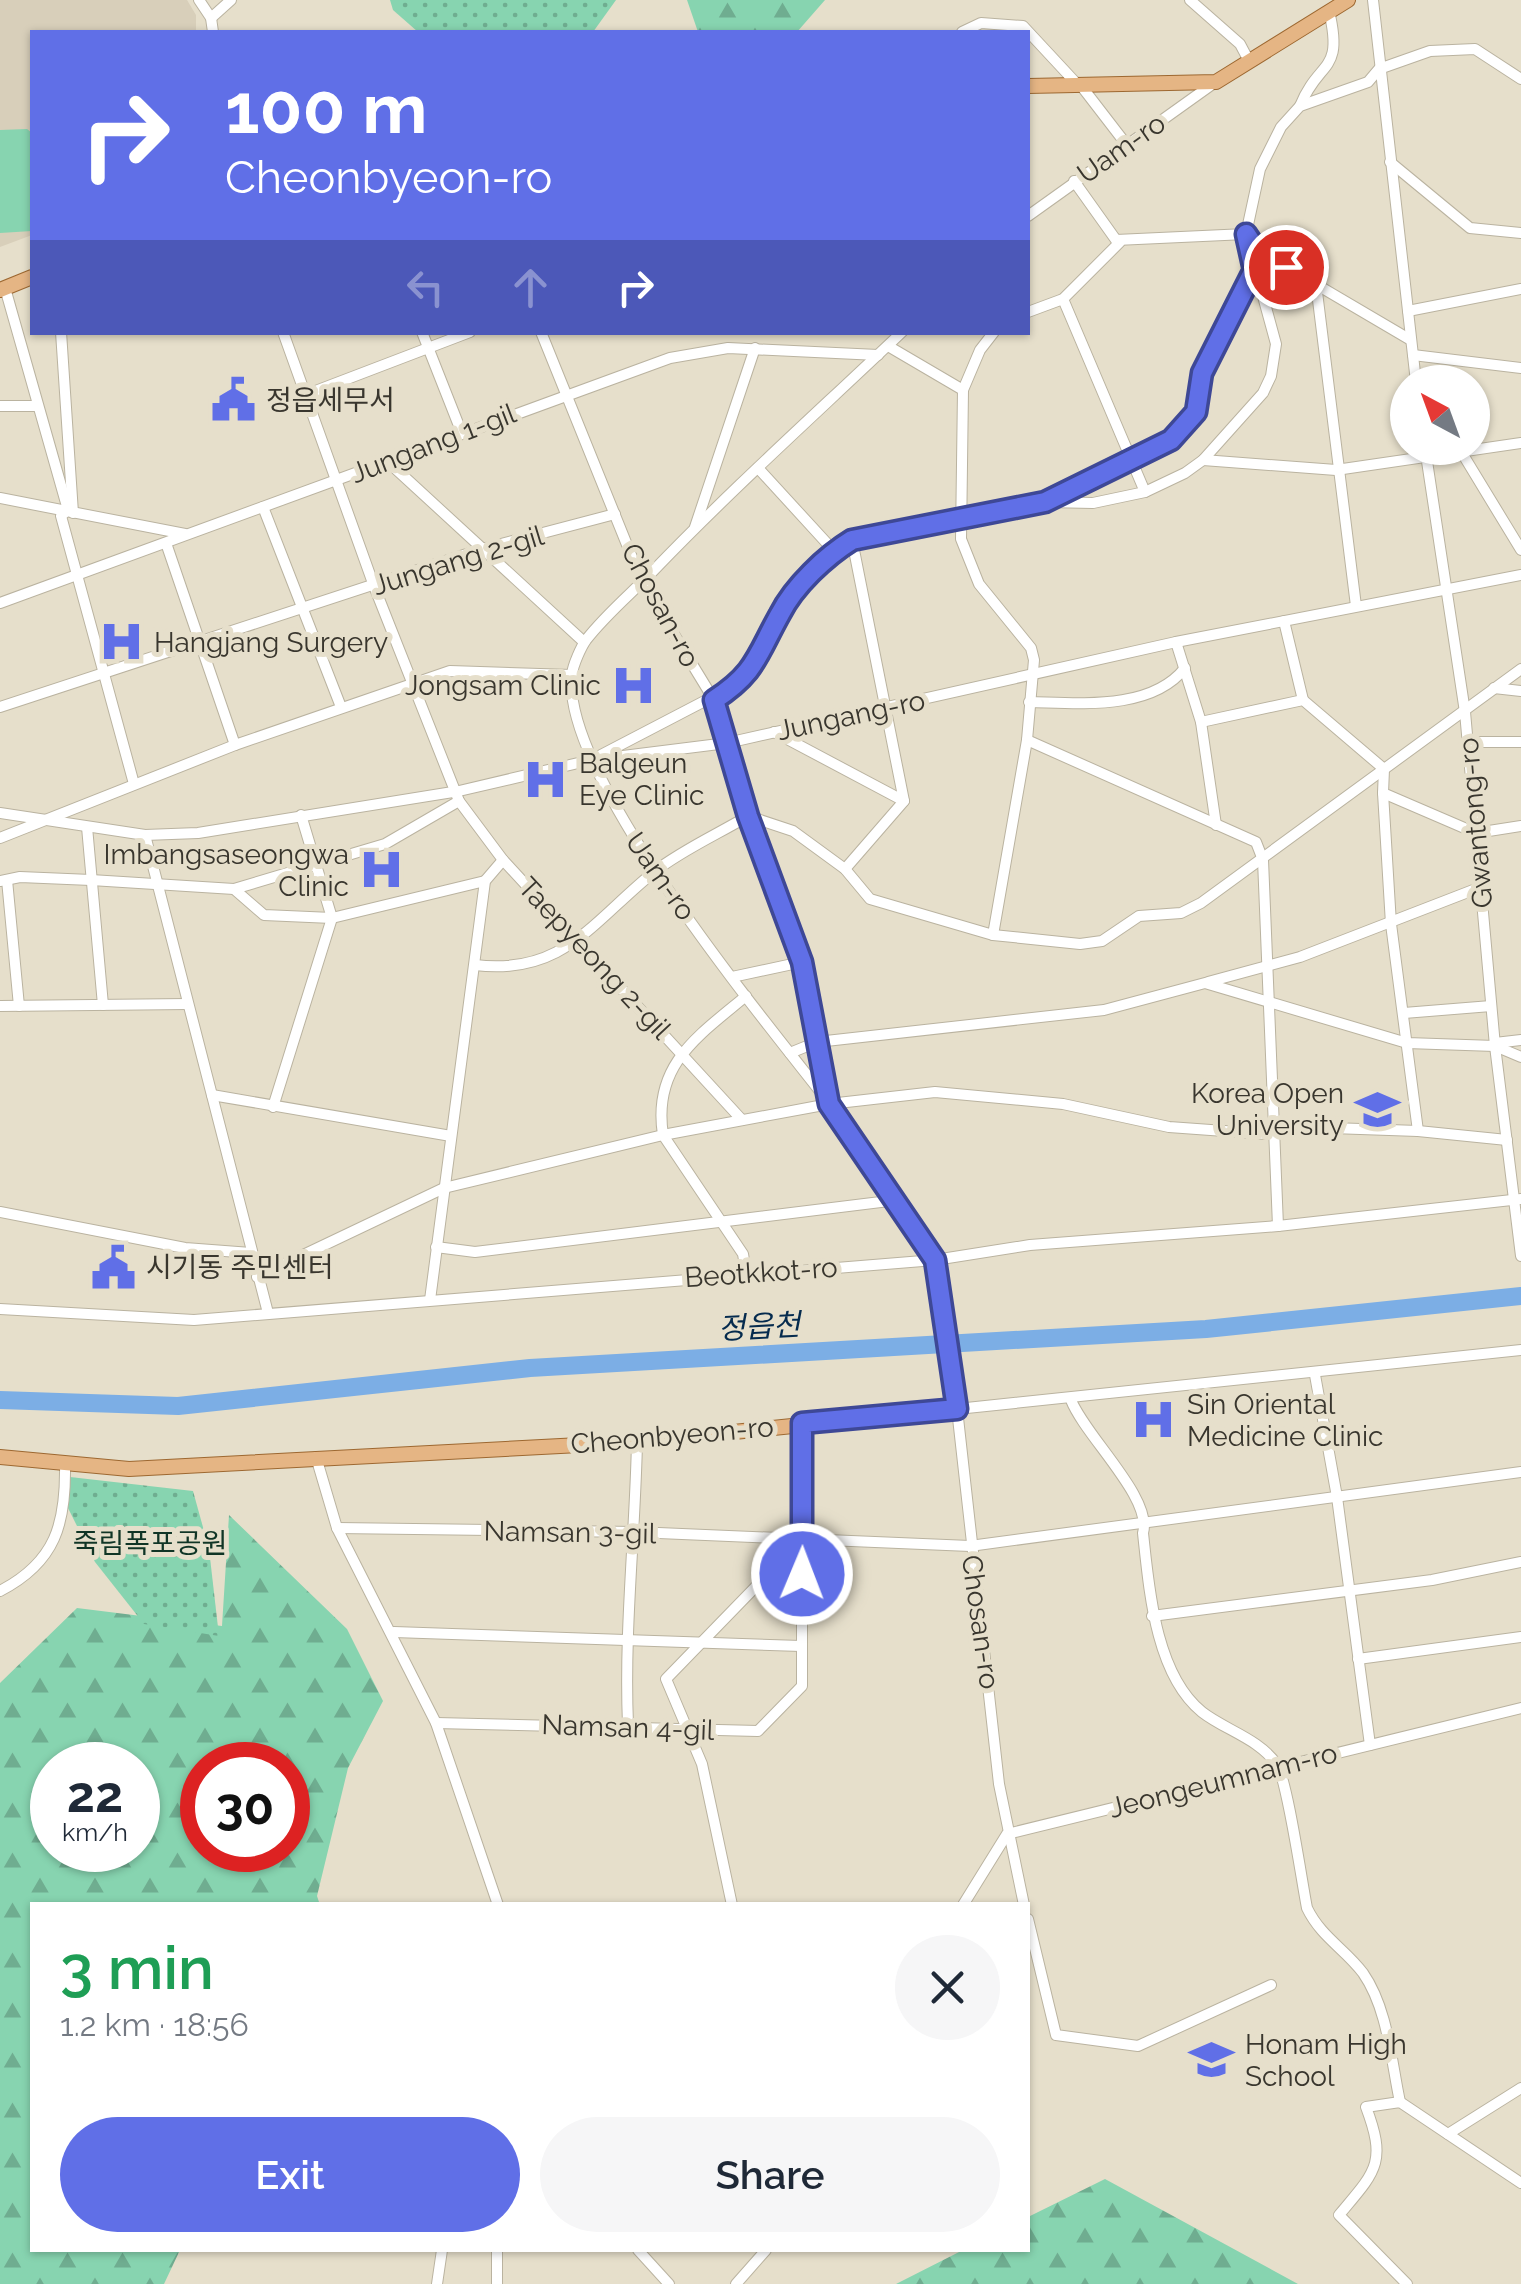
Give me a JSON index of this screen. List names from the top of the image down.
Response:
{
  "streets": {
    "main road": ["Cheonbyeon-ro"],
    "street": [
      "Uam-ro",
      "Jungang 1-gil",
      "Jungang 2-gil",
      "Chosan-ro",
      "Jungang-ro",
      "Gwantong-ro",
      "Taepyeong 2-gil",
      "Beotkkot-ro",
      "Namsan 3-gil",
      "Namsan 4-gil",
      "Jeongeumnam-ro"
    ]
  },
  "crossings": [
    ["Uam-ro", "Jungang 1-gil"],
    ["Uam-ro", "Chosan-ro"],
    ["Uam-ro", "Jungang-ro"],
    ["Jungang 1-gil", "Chosan-ro"],
    ["Jungang 1-gil", "Taepyeong 2-gil"],
    ["Jungang 2-gil", "Chosan-ro"],
    ["Jungang 2-gil", "Taepyeong 2-gil"],
    ["Chosan-ro", "Jungang-ro"],
    ["Chosan-ro", "Beotkkot-ro"],
    ["Chosan-ro", "Cheonbyeon-ro"],
    ["Chosan-ro", "Namsan 3-gil"],
    ["Chosan-ro", "Jeongeumnam-ro"],
    ["Jungang-ro", "Gwantong-ro"],
    ["Jungang-ro", "Taepyeong 2-gil"],
    ["Gwantong-ro", "Beotkkot-ro"]
  ],
  "water": ["정읍천"],
  "parks": ["죽림폭포공원"],
  "places": {
    "public building": ["정읍세무서", "시기동 주민센터"],
    "hospital": [
      "Hangjang Surgery",
      "Jongsam Clinic",
      "Balgeun Eye Clinic",
      "Imbangsaseongwa Clinic",
      "Sin Oriental Medicine Clinic"
    ],
    "school or university": ["Korea Open University", "Honam High School"]
  },
  "north": "top left",
  "page": {
    "turn": ["100 m", "Cheonbyeon-ro"],
    "speed": "22 km/h",
    "limit": "30",
    "heading": ["3 min", "1.2 km · 18:56"],
    "buttons": ["Exit", "Share"]
  }
}
